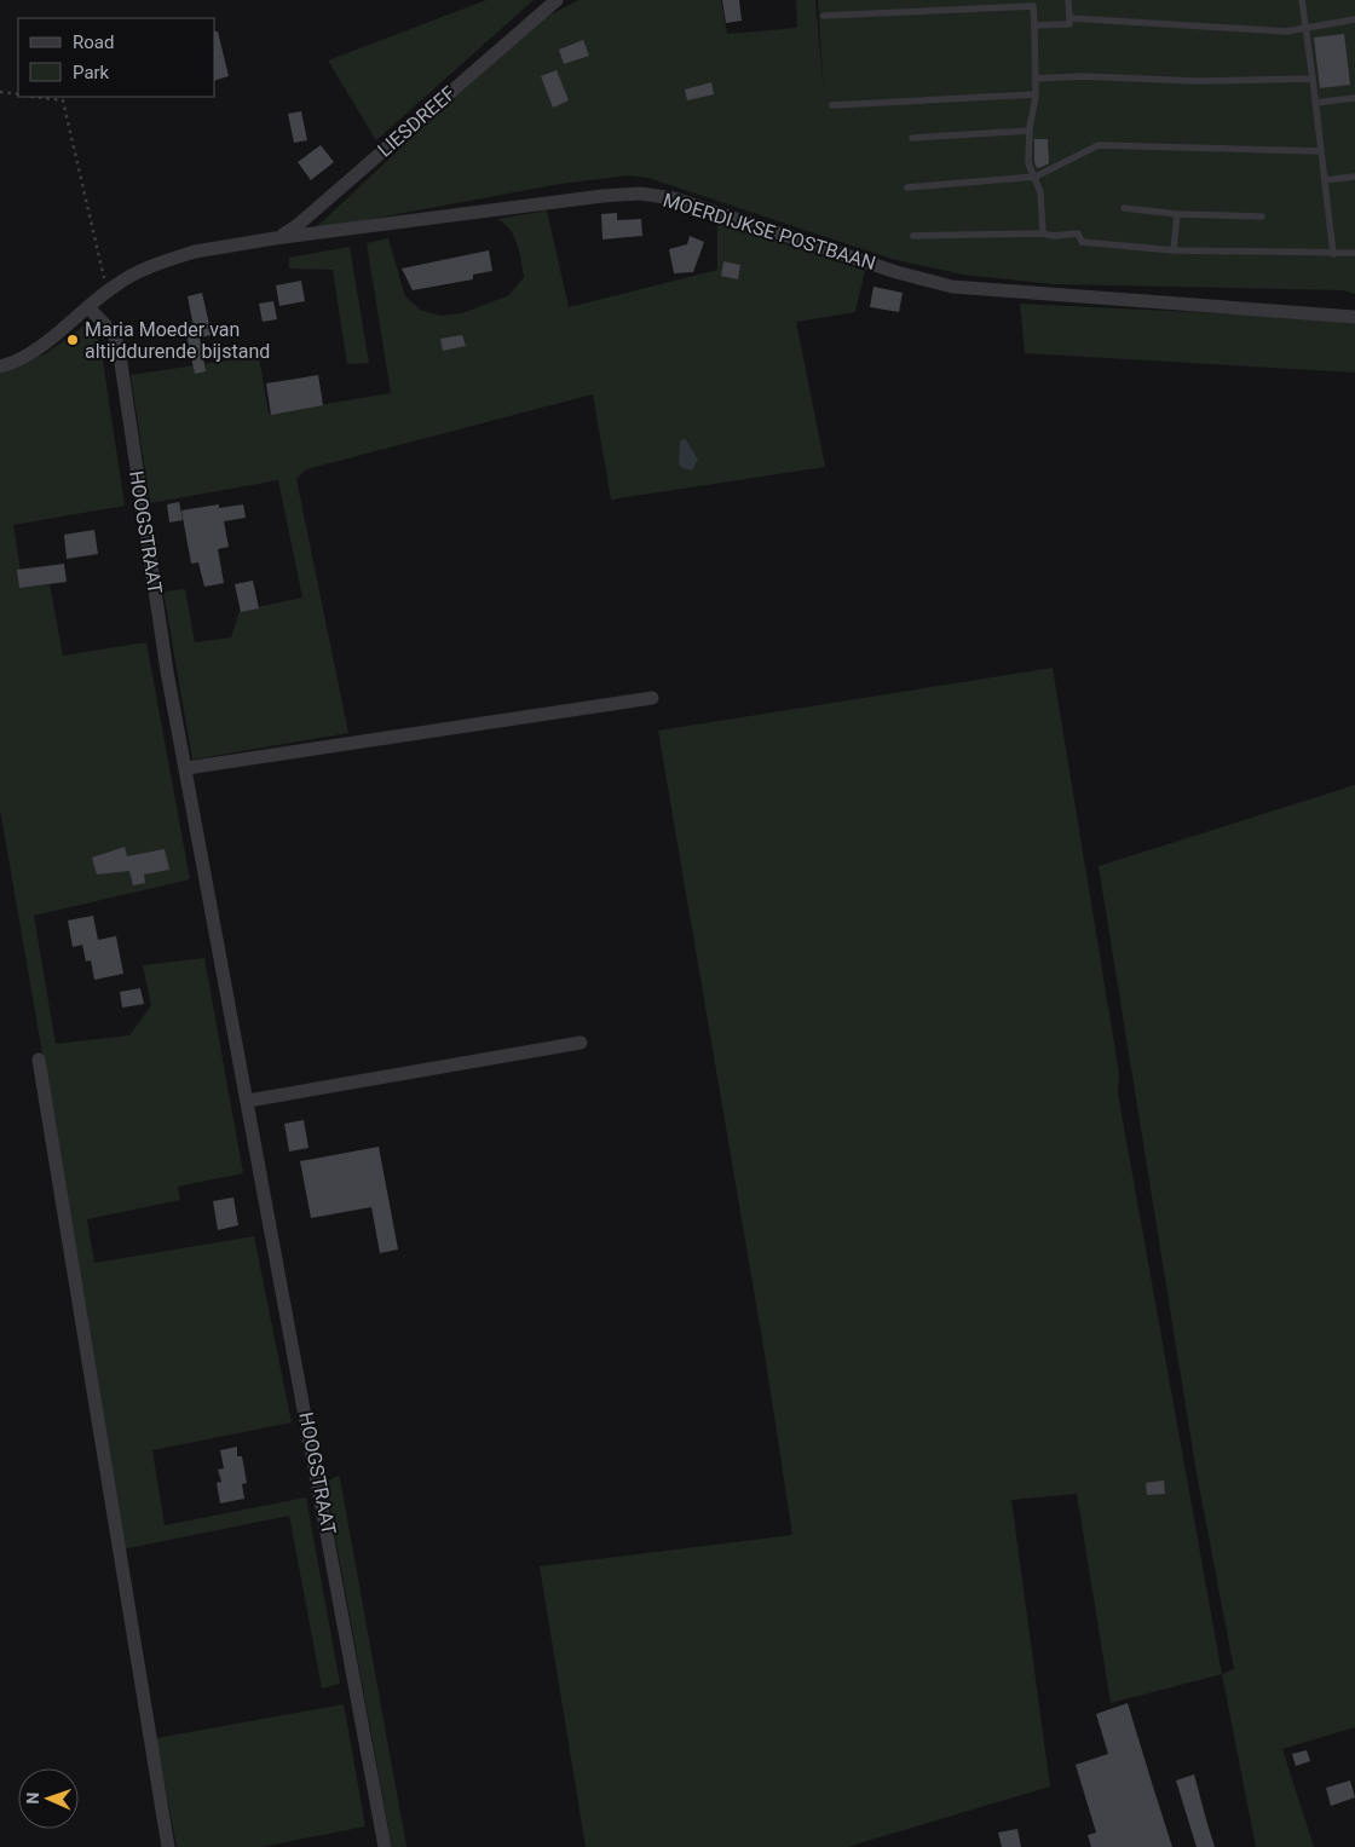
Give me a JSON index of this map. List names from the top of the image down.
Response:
{
  "streets": {
    "street": ["LIESDREEF", "MOERDIJKSE POSTBAAN", "HOOGSTRAAT"]
  },
  "crossings": [
    ["LIESDREEF", "MOERDIJKSE POSTBAAN"],
    ["MOERDIJKSE POSTBAAN", "HOOGSTRAAT"]
  ],
  "places": ["Maria Moeder van altijddurende bijstand"],
  "legend": ["Road", "Park"],
  "north": "left"
}
